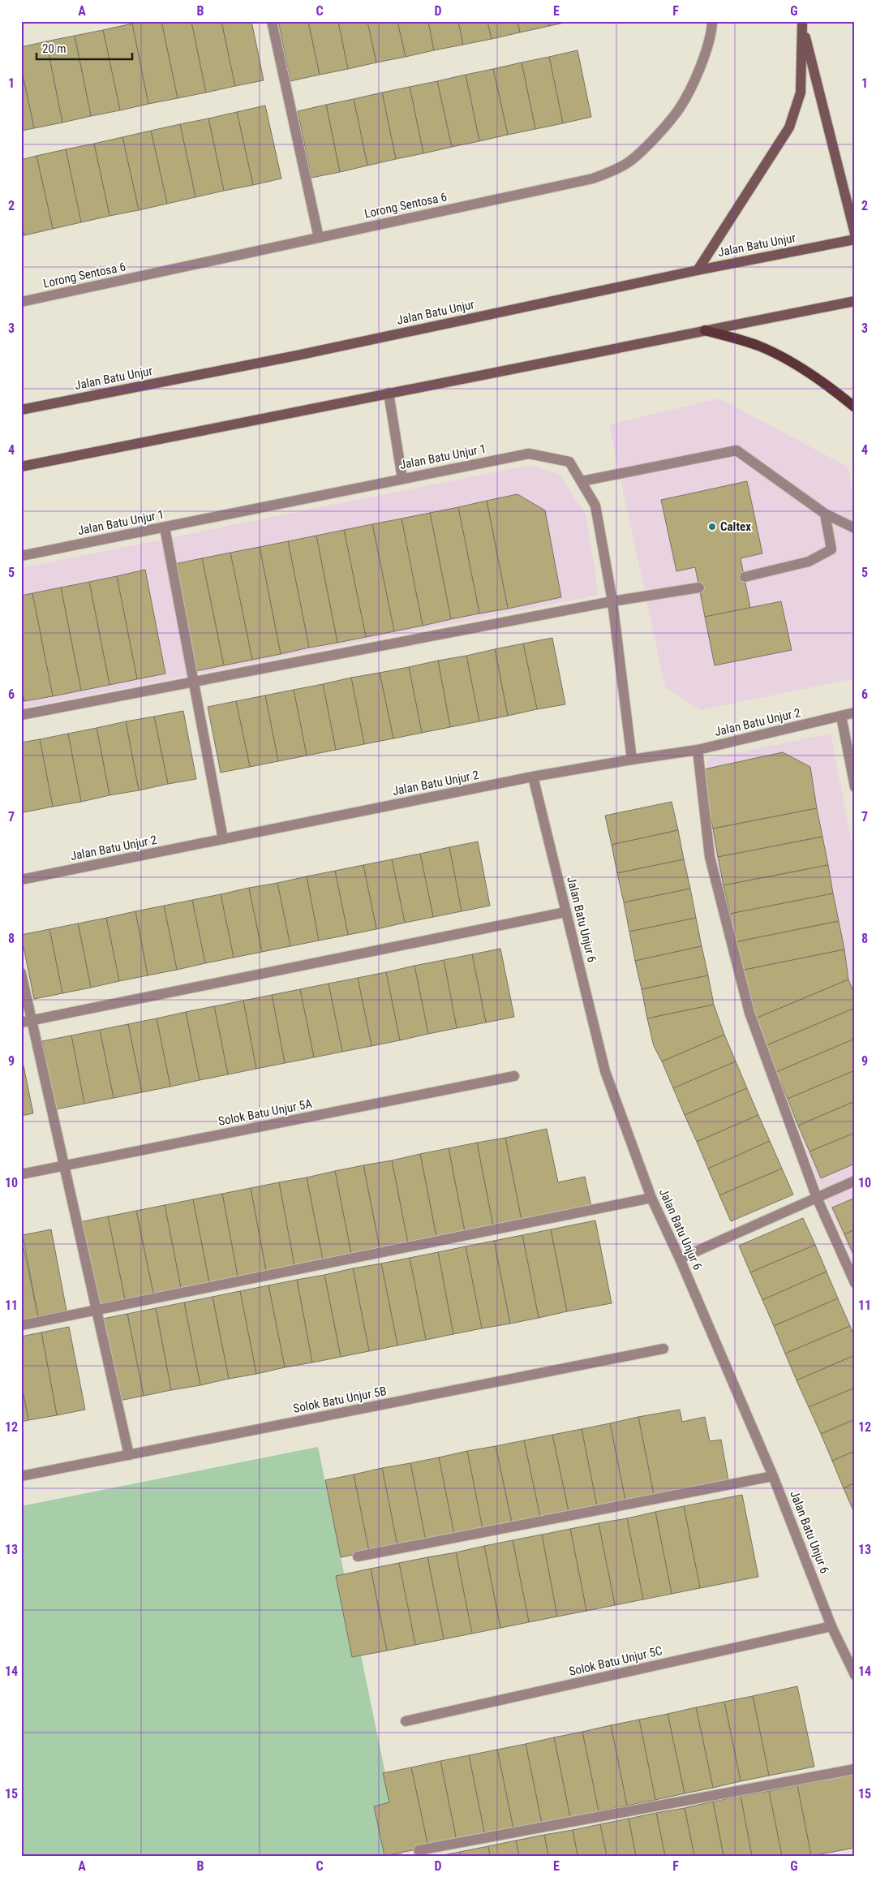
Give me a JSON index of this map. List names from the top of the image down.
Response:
{
  "streets": {
    "main road": ["Jalan Batu Unjur"],
    "street": [
      "Lorong Sentosa 6",
      "Jalan Batu Unjur 1",
      "Jalan Batu Unjur 2",
      "Jalan Batu Unjur 6",
      "Solok Batu Unjur 5A",
      "Solok Batu Unjur 5B",
      "Solok Batu Unjur 5C"
    ]
  },
  "crossings": [
    ["Jalan Batu Unjur 1", "Jalan Batu Unjur 2"],
    ["Jalan Batu Unjur 2", "Jalan Batu Unjur 6"],
    ["Jalan Batu Unjur 6", "Solok Batu Unjur 5C"]
  ],
  "places": ["Caltex"],
  "scale_bar": "20 m",
  "grid": {
    "columns": [
      "A",
      "B",
      "C",
      "D",
      "E",
      "F",
      "G"
    ],
    "rows": [
      "1",
      "2",
      "3",
      "4",
      "5",
      "6",
      "7",
      "8",
      "9",
      "10",
      "11",
      "12",
      "13",
      "14",
      "15"
    ]
  }
}
